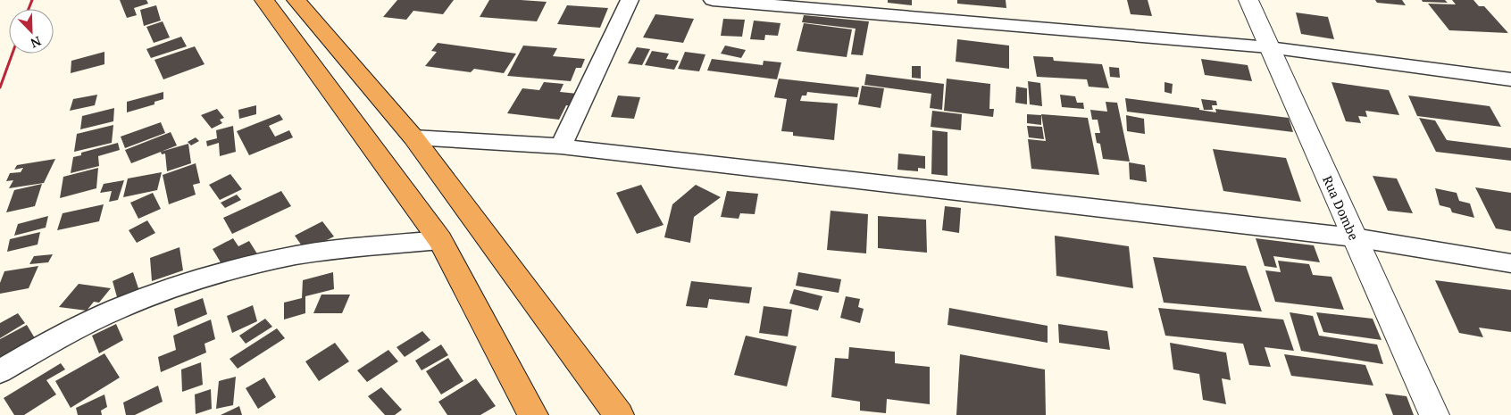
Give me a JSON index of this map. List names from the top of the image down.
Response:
{
  "streets": {
    "street": ["Rua Dombe"]
  },
  "north": "bottom right"
}
